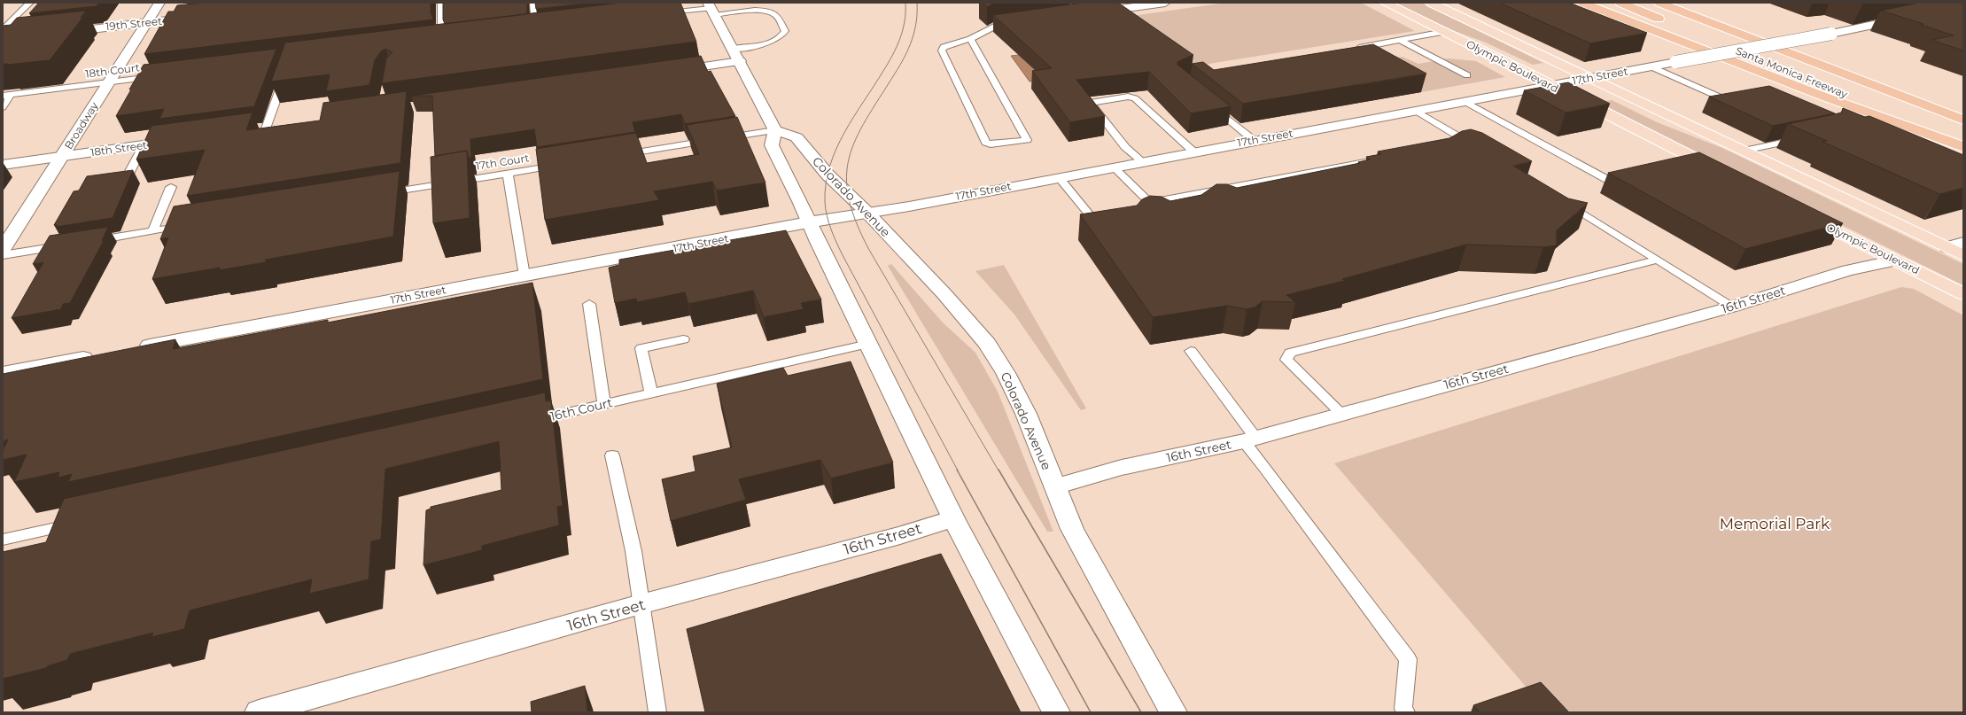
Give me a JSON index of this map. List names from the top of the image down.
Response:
{
  "streets": {
    "highway": ["Santa Monica Freeway"],
    "main road": ["Olympic Boulevard"],
    "street": [
      "19th Street",
      "17th Street",
      "Broadway",
      "18th Street",
      "Colorado Avenue",
      "16th Street"
    ],
    "lane": ["18th Court", "17th Court", "16th Court"]
  },
  "crossings": [
    ["19th Street", "Broadway"],
    ["Olympic Boulevard", "17th Street"],
    ["Olympic Boulevard", "16th Street"],
    ["18th Court", "Broadway"],
    ["17th Street", "Colorado Avenue"],
    ["Broadway", "18th Street"],
    ["Colorado Avenue", "16th Street"]
  ],
  "parks": ["Memorial Park"]
}
